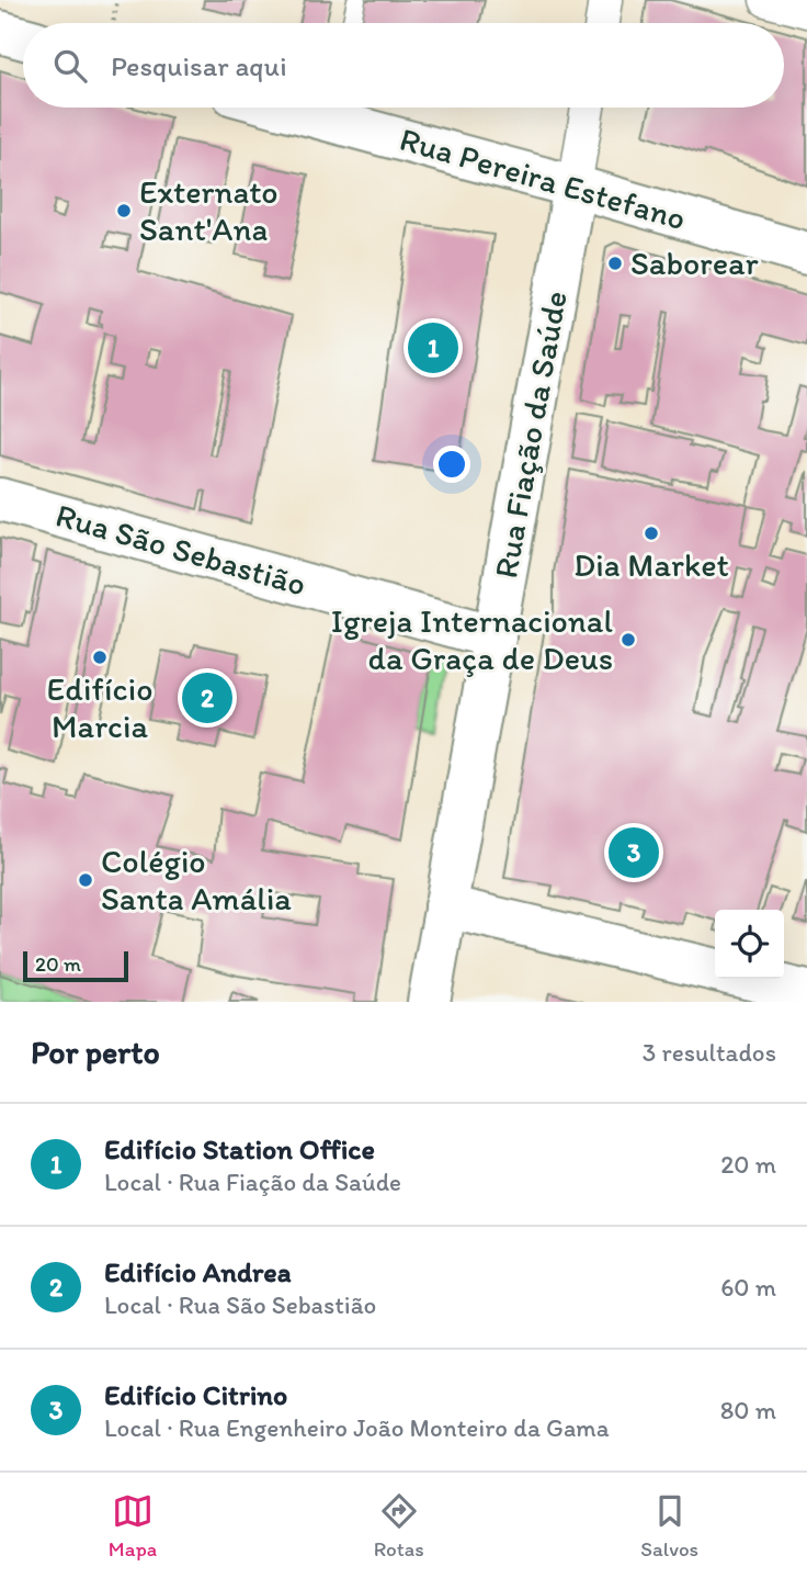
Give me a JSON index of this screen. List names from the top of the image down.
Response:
{
  "streets": {
    "street": ["Rua Pereira Estefano", "Rua Fiação da Saúde", "Rua São Sebastião"]
  },
  "crossings": [
    ["Rua Pereira Estefano", "Rua Fiação da Saúde"],
    ["Rua Fiação da Saúde", "Rua São Sebastião"]
  ],
  "places": [
    "Externato Sant'Ana",
    "Saborear",
    "Dia Market",
    "Igreja Internacional da Graça de Deus",
    "Edifício Marcia",
    "Colégio Santa Amália"
  ],
  "scale_bar": "20 m",
  "page": {
    "search": "Pesquisar aqui",
    "pins": ["1", "2", "3"],
    "scale": "20 m",
    "heading": ["Por perto", "3 resultados"],
    "list": [
      {
        "mark": "1",
        "name": "Edifício Station Office",
        "note": "Local · Rua Fiação da Saúde",
        "value": "20 m"
      },
      {
        "mark": "2",
        "name": "Edifício Andrea",
        "note": "Local · Rua São Sebastião",
        "value": "60 m"
      },
      {
        "mark": "3",
        "name": "Edifício Citrino",
        "note": "Local · Rua Engenheiro João Monteiro da Gama",
        "value": "80 m"
      }
    ],
    "nav": ["Mapa", "Rotas", "Salvos"]
  }
}
